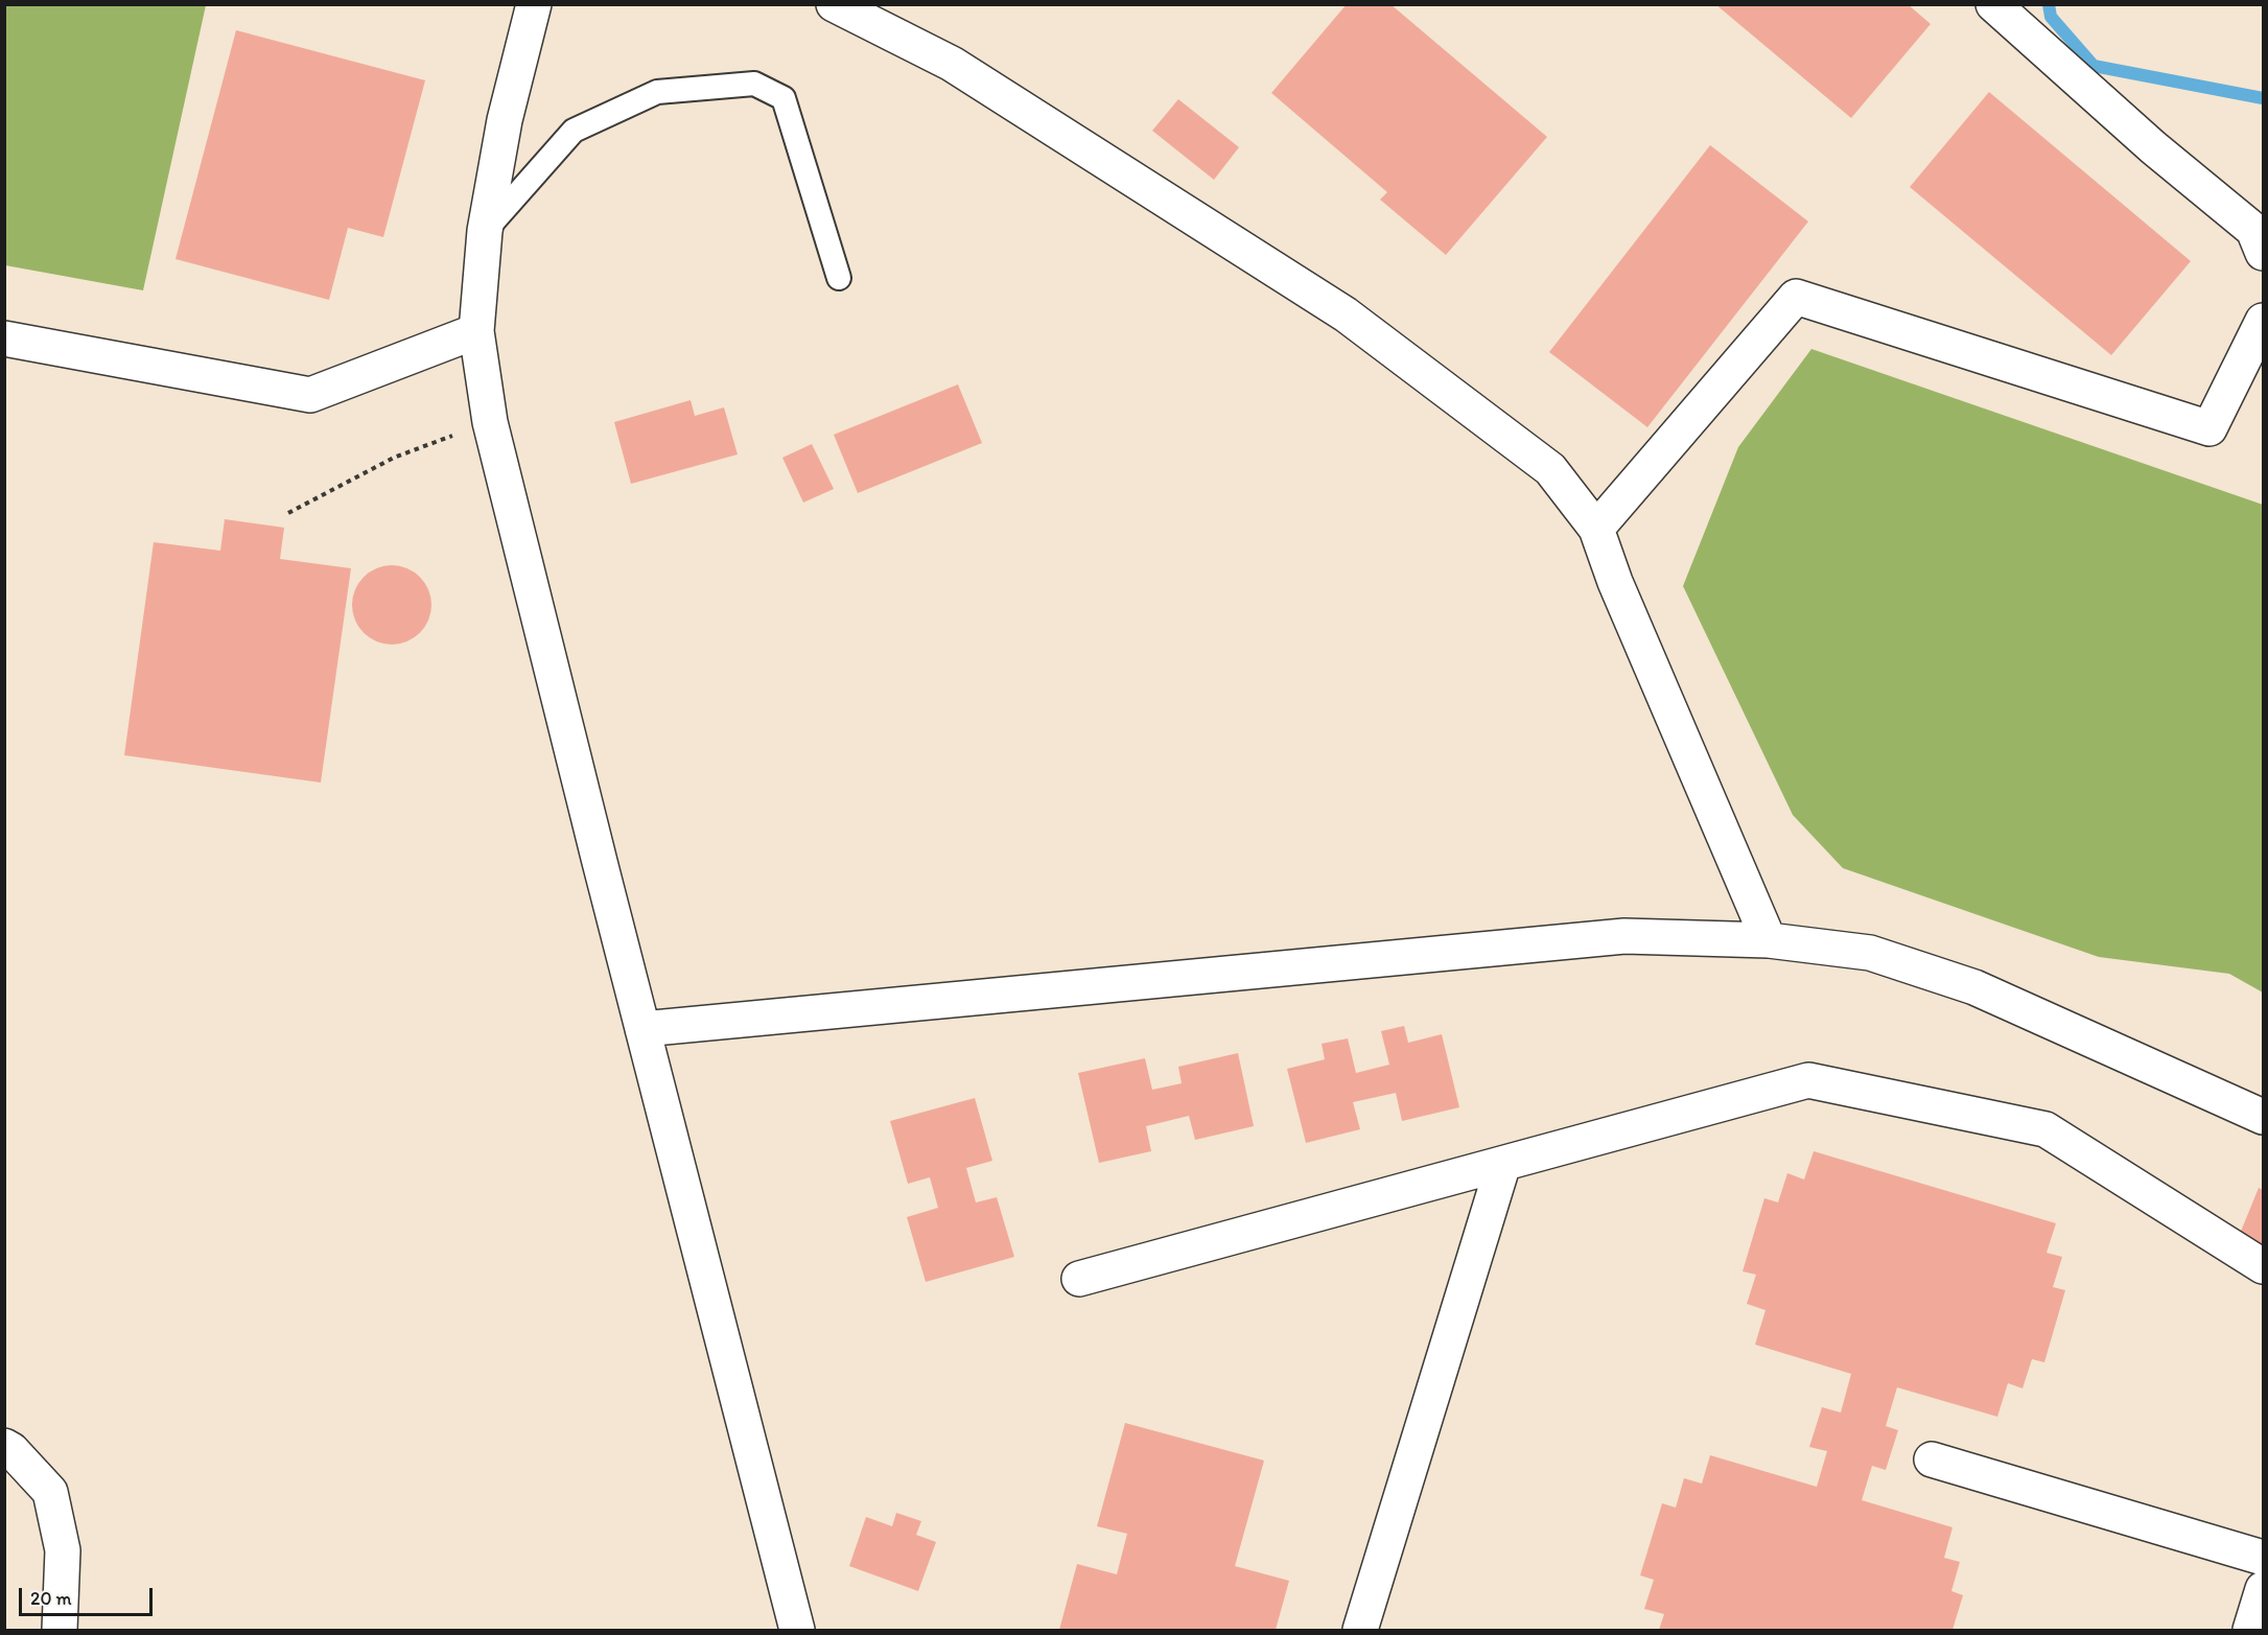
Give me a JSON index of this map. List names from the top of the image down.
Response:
{
  "scale_bar": "20 m"
}
